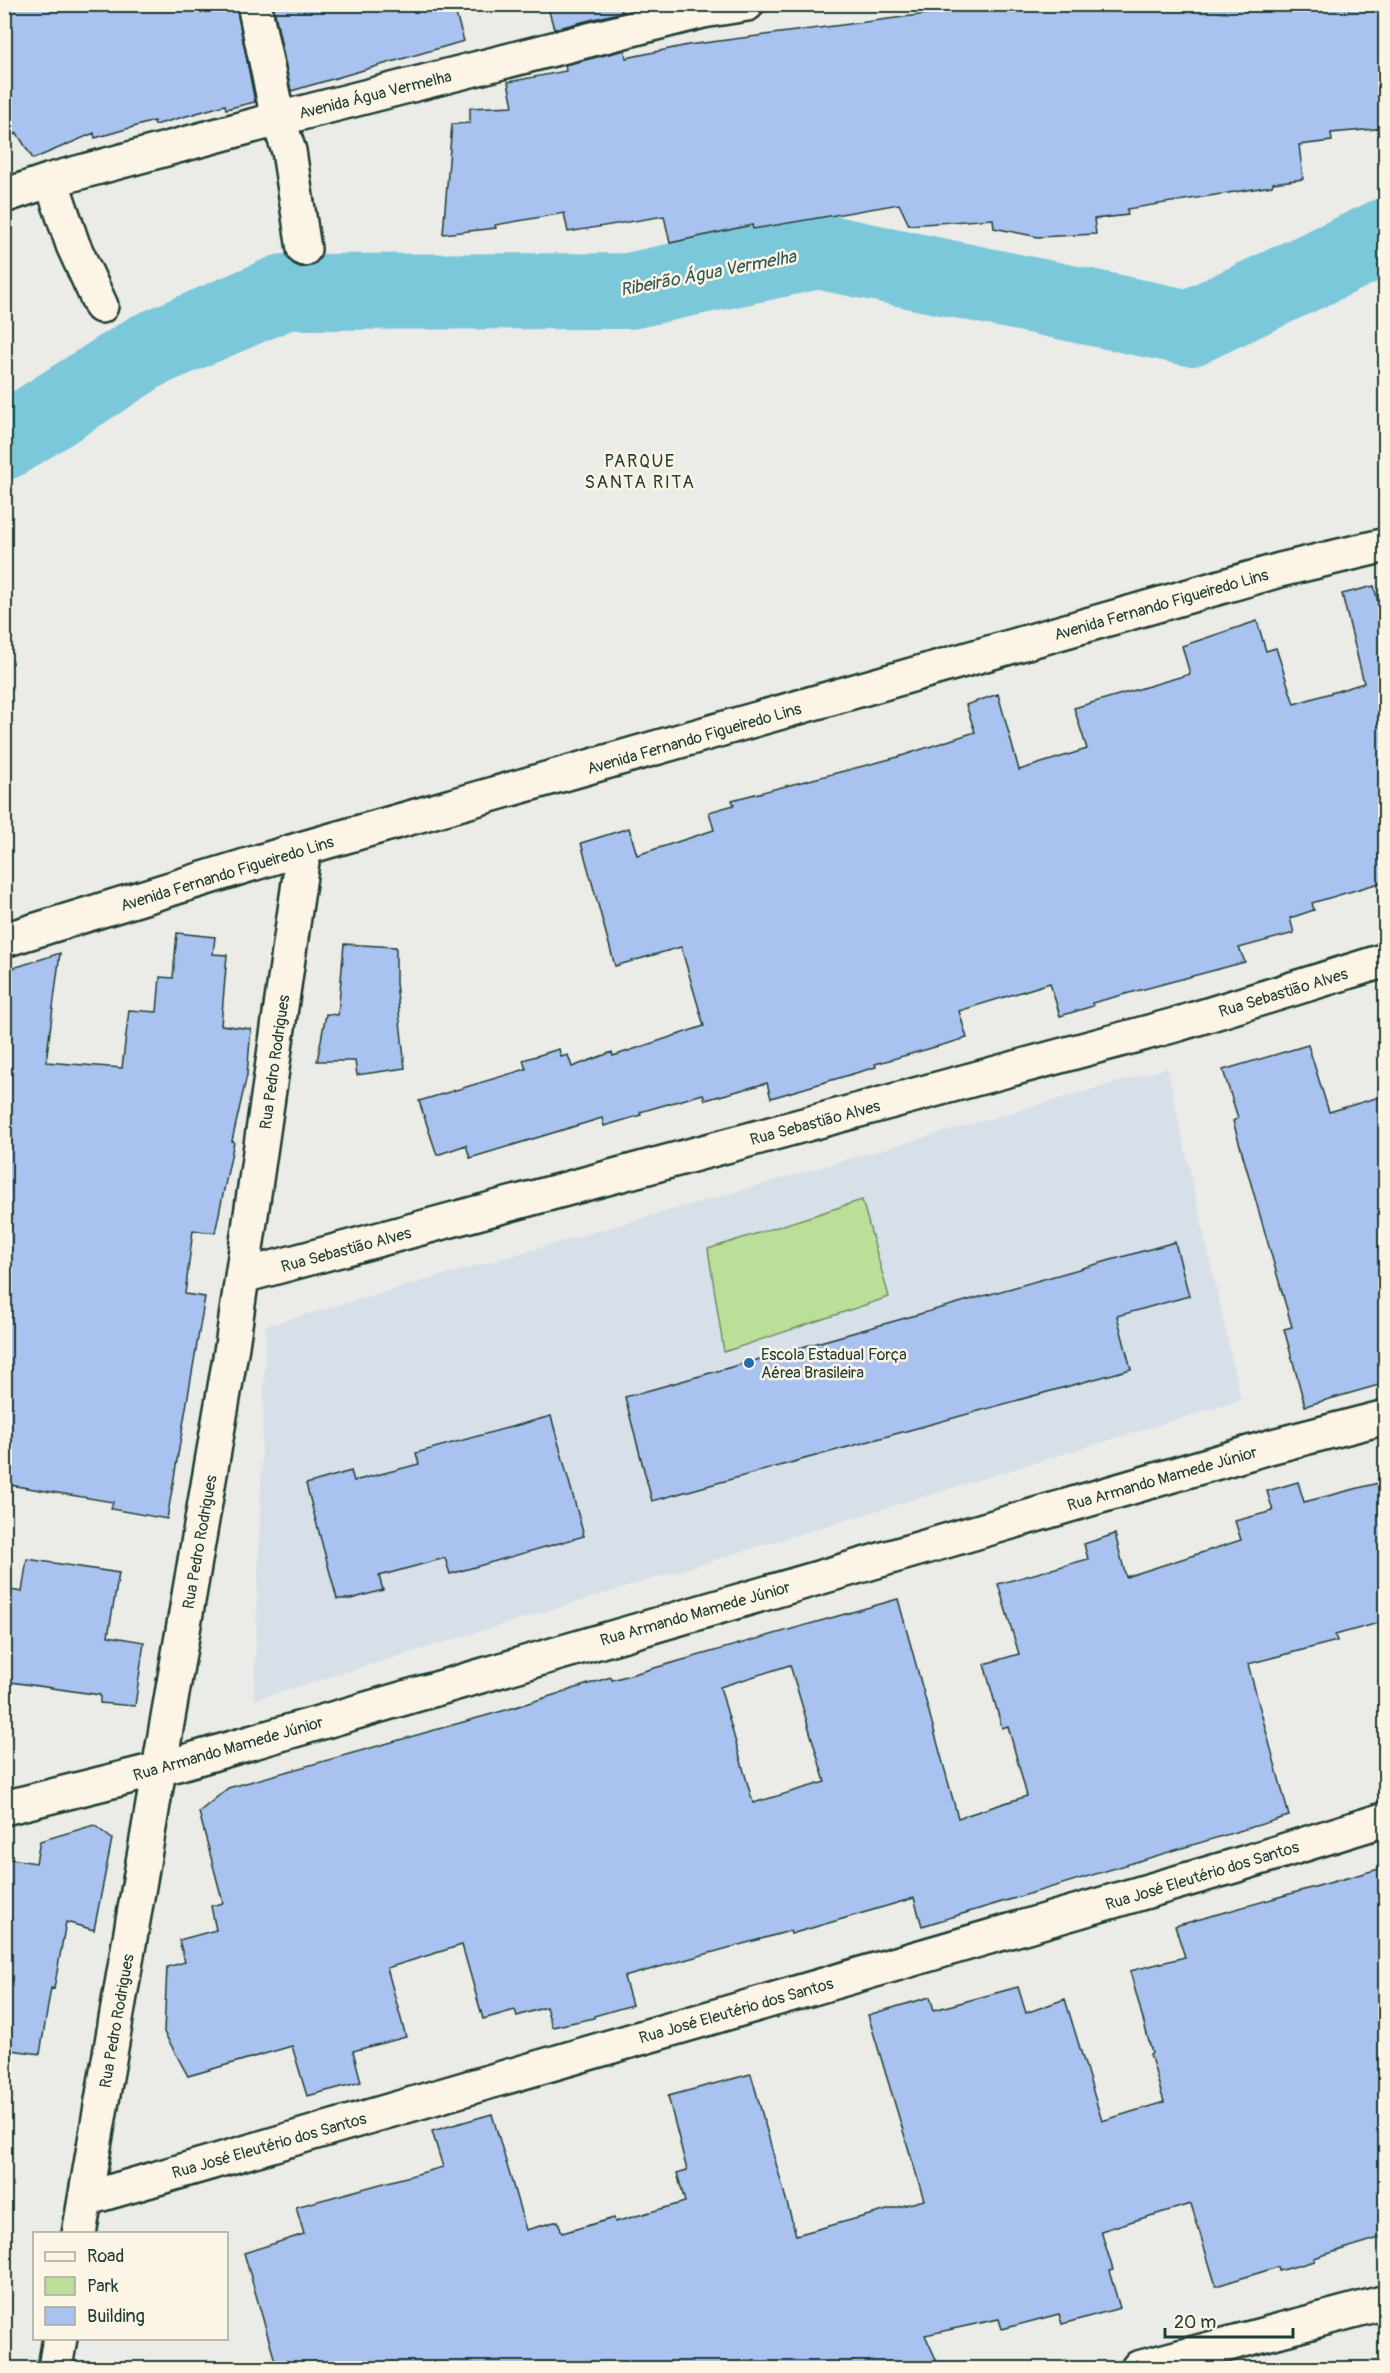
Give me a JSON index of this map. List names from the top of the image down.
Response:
{
  "streets": {
    "street": [
      "Avenida Água Vermelha",
      "Avenida Fernando Figueiredo Lins",
      "Rua Sebastião Alves",
      "Rua Pedro Rodrigues",
      "Rua Armando Mamede Júnior",
      "Rua José Eleutério dos Santos"
    ]
  },
  "crossings": [
    ["Avenida Fernando Figueiredo Lins", "Rua Pedro Rodrigues"],
    ["Rua Sebastião Alves", "Rua Pedro Rodrigues"],
    ["Rua Pedro Rodrigues", "Rua Armando Mamede Júnior"],
    ["Rua Pedro Rodrigues", "Rua José Eleutério dos Santos"]
  ],
  "districts": ["PARQUE SANTA RITA"],
  "water": ["Ribeirão Água Vermelha"],
  "places": ["Escola Estadual Força Aérea Brasileira"],
  "legend": ["Road", "Park", "Building"],
  "scale_bar": "20 m"
}
